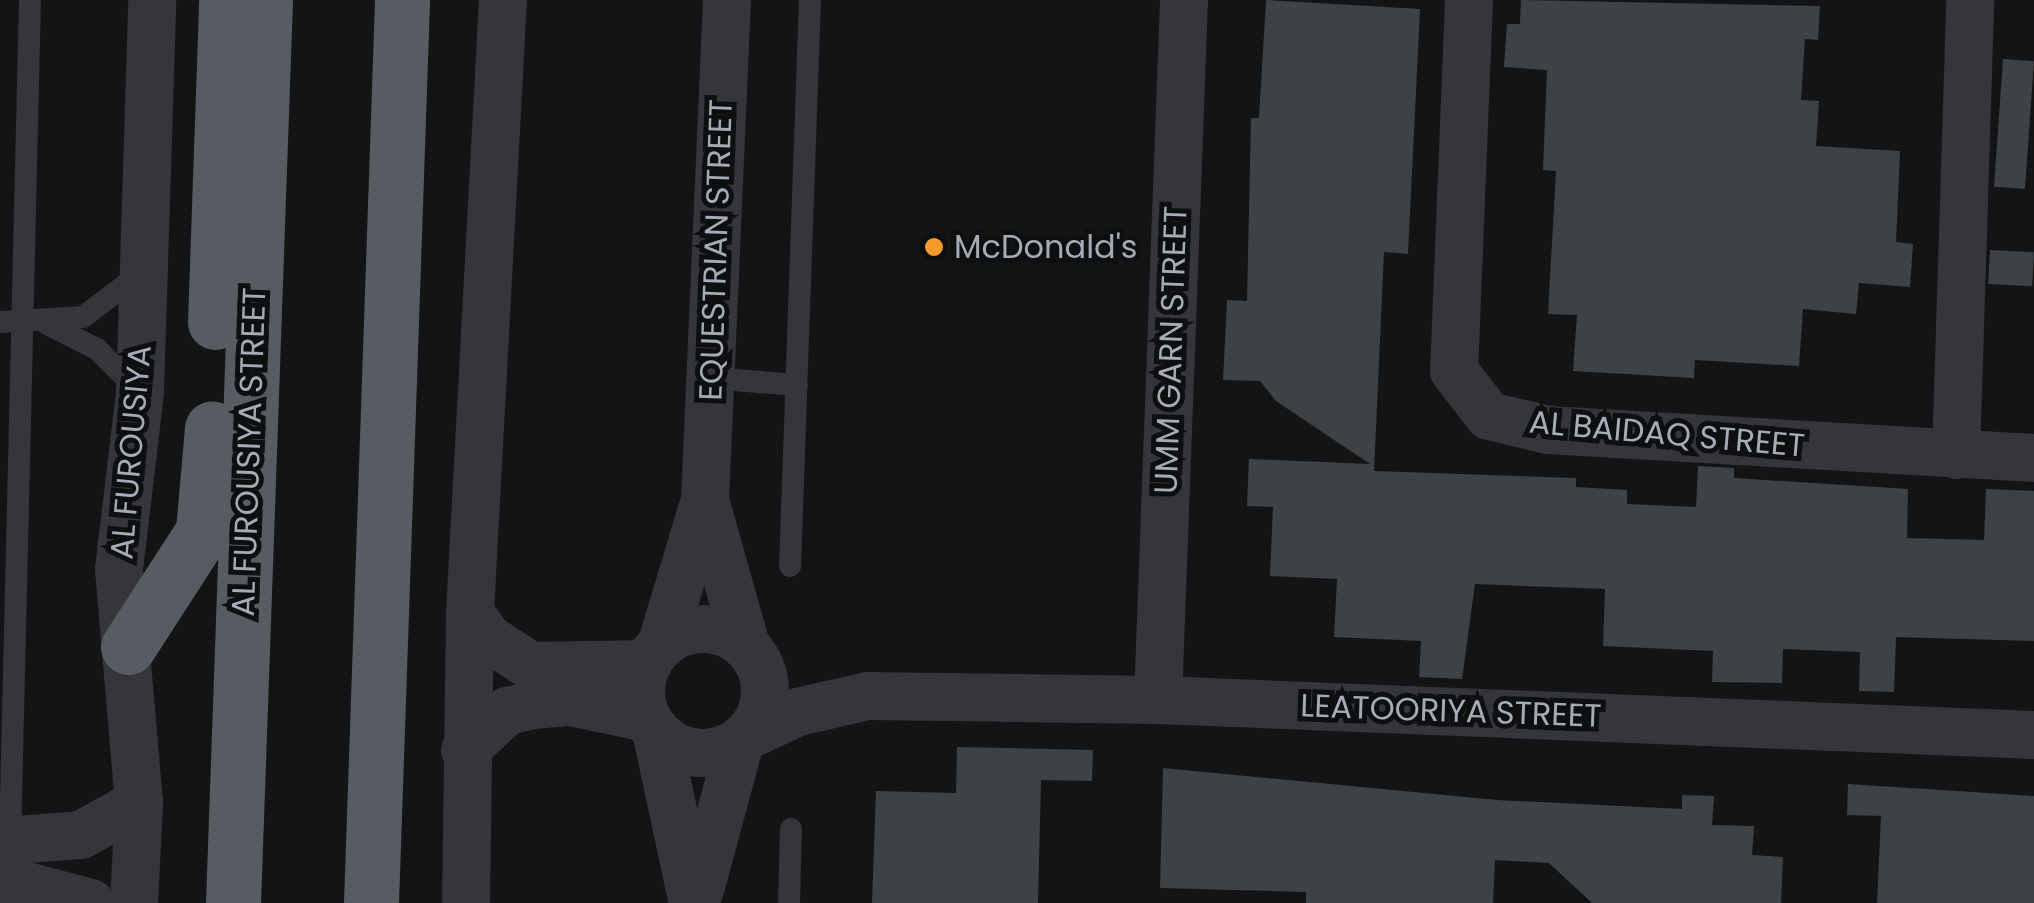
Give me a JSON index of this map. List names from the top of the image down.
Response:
{
  "streets": {
    "highway": ["AL FUROUSIYA STREET"],
    "street": [
      "EQUESTRIAN STREET",
      "UMM GARN STREET",
      "AL BAIDAQ STREET",
      "AL FUROUSIYA",
      "LEATOORIYA STREET"
    ]
  },
  "crossings": [
    ["EQUESTRIAN STREET", "LEATOORIYA STREET"],
    ["UMM GARN STREET", "LEATOORIYA STREET"]
  ],
  "places": ["McDonald's"]
}
